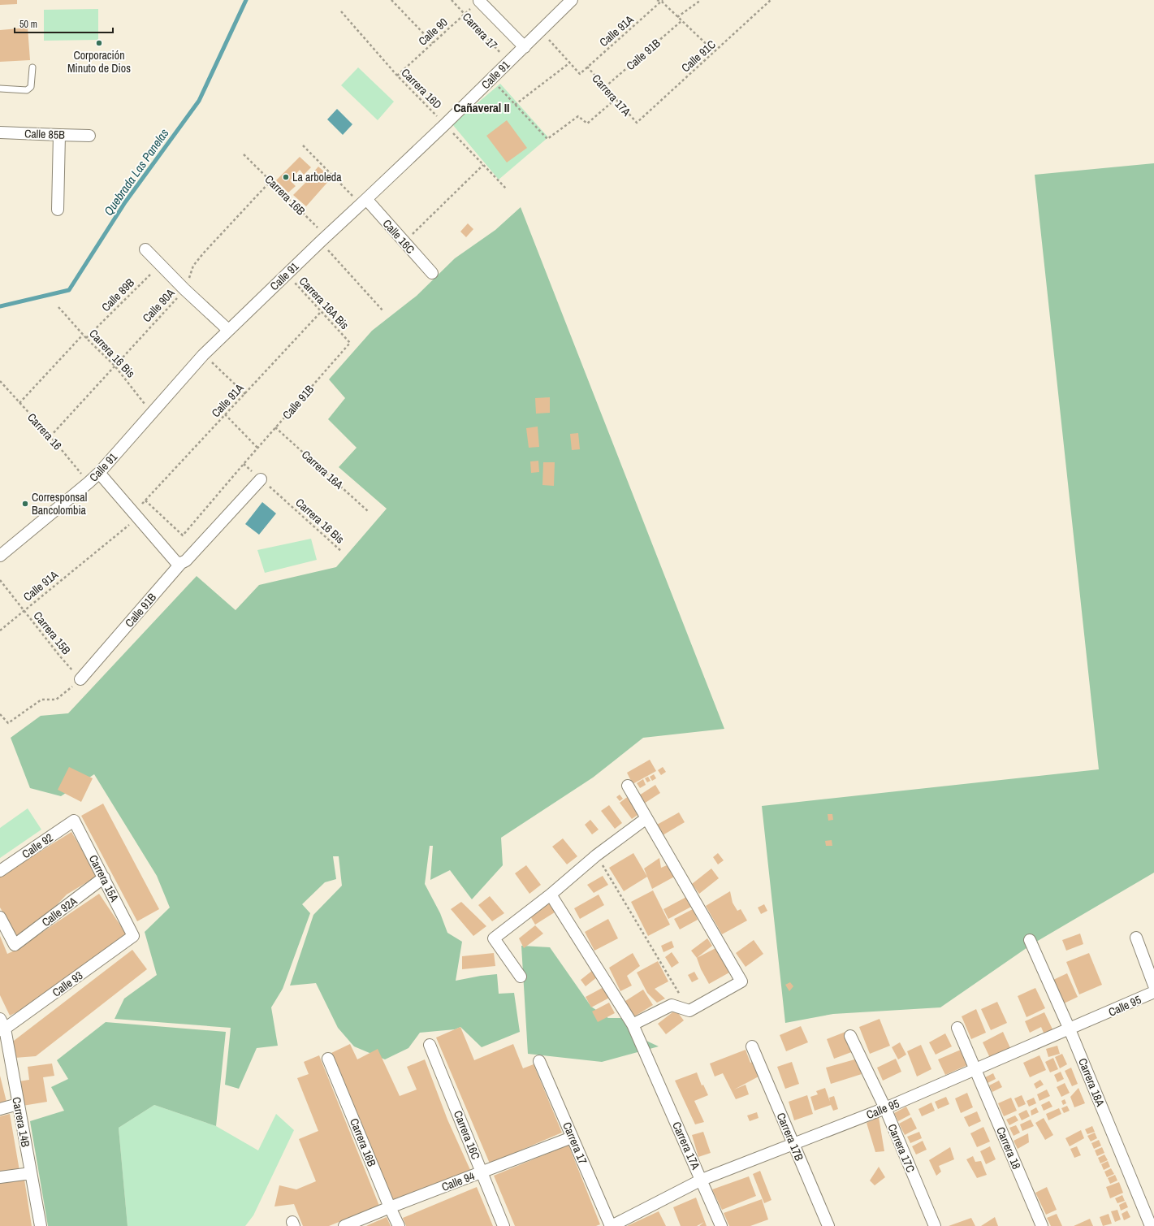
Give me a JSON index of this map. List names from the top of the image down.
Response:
{
  "streets": {
    "street": [
      "Carrera 17",
      "Calle 91B",
      "Calle 91",
      "Carrera 17A",
      "Calle 85B",
      "Carrera 16B",
      "Calle 16C",
      "Calle 92",
      "Carrera 15A",
      "Calle 92A",
      "Calle 93",
      "Calle 95",
      "Carrera 18A",
      "Carrera 14B",
      "Carrera 16C",
      "Carrera 17B",
      "Carrera 17C",
      "Carrera 18",
      "Calle 94"
    ],
    "path": [
      "Calle 91A",
      "Calle 90",
      "Calle 91C",
      "Carrera 16D",
      "Calle 89B",
      "Carrera 16A Bis",
      "Calle 90A",
      "Carrera 16 Bis",
      "Carrera 16",
      "Carrera 16A",
      "Carrera 15B"
    ]
  },
  "crossings": [
    ["Carrera 17", "Calle 90"],
    ["Carrera 17", "Calle 91"],
    ["Carrera 17", "Calle 95"],
    ["Carrera 17", "Calle 94"],
    ["Calle 91A", "Calle 91B"],
    ["Calle 91A", "Carrera 17A"],
    ["Calle 91A", "Carrera 16A Bis"],
    ["Calle 91A", "Carrera 15B"],
    ["Calle 90", "Carrera 16D"],
    ["Calle 91B", "Carrera 17A"],
    ["Calle 91B", "Carrera 16A Bis"],
    ["Calle 91B", "Carrera 16 Bis"],
    ["Calle 91B", "Carrera 16A"],
    ["Calle 91B", "Carrera 15B"],
    ["Calle 91C", "Carrera 17A"],
    ["Calle 91", "Carrera 16D"],
    ["Calle 91", "Carrera 17A"],
    ["Calle 91", "Carrera 16B"],
    ["Calle 91", "Calle 16C"],
    ["Calle 91", "Carrera 16A Bis"],
    ["Calle 91", "Carrera 16 Bis"],
    ["Calle 91", "Carrera 16"],
    ["Carrera 17A", "Calle 95"],
    ["Carrera 16B", "Calle 90A"],
    ["Carrera 16B", "Calle 94"],
    ["Calle 89B", "Carrera 16 Bis"],
    ["Calle 90A", "Carrera 16 Bis"],
    ["Calle 90A", "Carrera 16"],
    ["Calle 92", "Carrera 15A"],
    ["Carrera 15A", "Calle 92A"],
    ["Carrera 15A", "Calle 93"],
    ["Calle 93", "Carrera 14B"],
    ["Calle 95", "Carrera 18A"],
    ["Calle 95", "Carrera 17B"],
    ["Calle 95", "Carrera 17C"],
    ["Calle 95", "Carrera 18"],
    ["Carrera 16C", "Calle 94"]
  ],
  "districts": ["Cañaveral II"],
  "water": ["Quebrada Las Panelas"],
  "places": ["Corporación Minuto de Dios", "La arboleda", "Corresponsal Bancolombia"],
  "scale_bar": "50 m"
}
